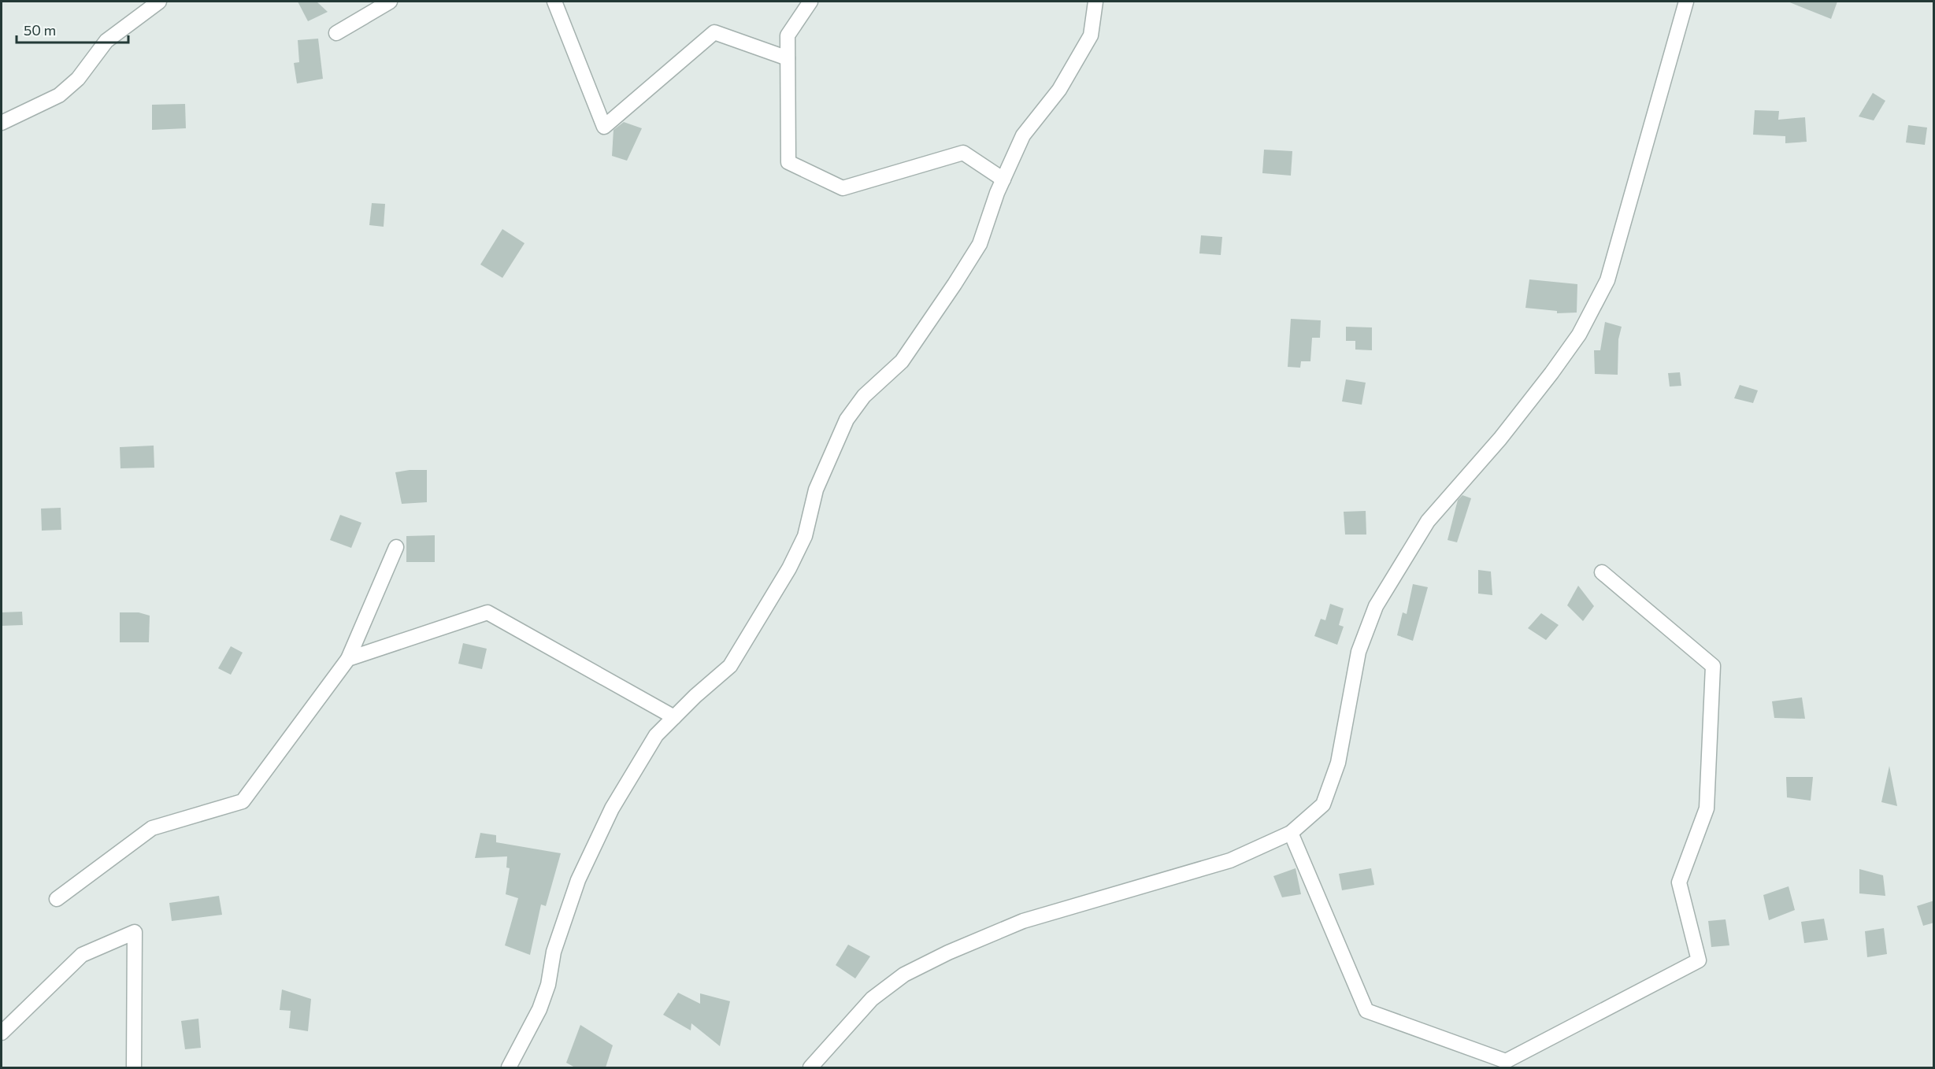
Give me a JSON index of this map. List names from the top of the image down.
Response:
{
  "scale_bar": "50 m"
}
